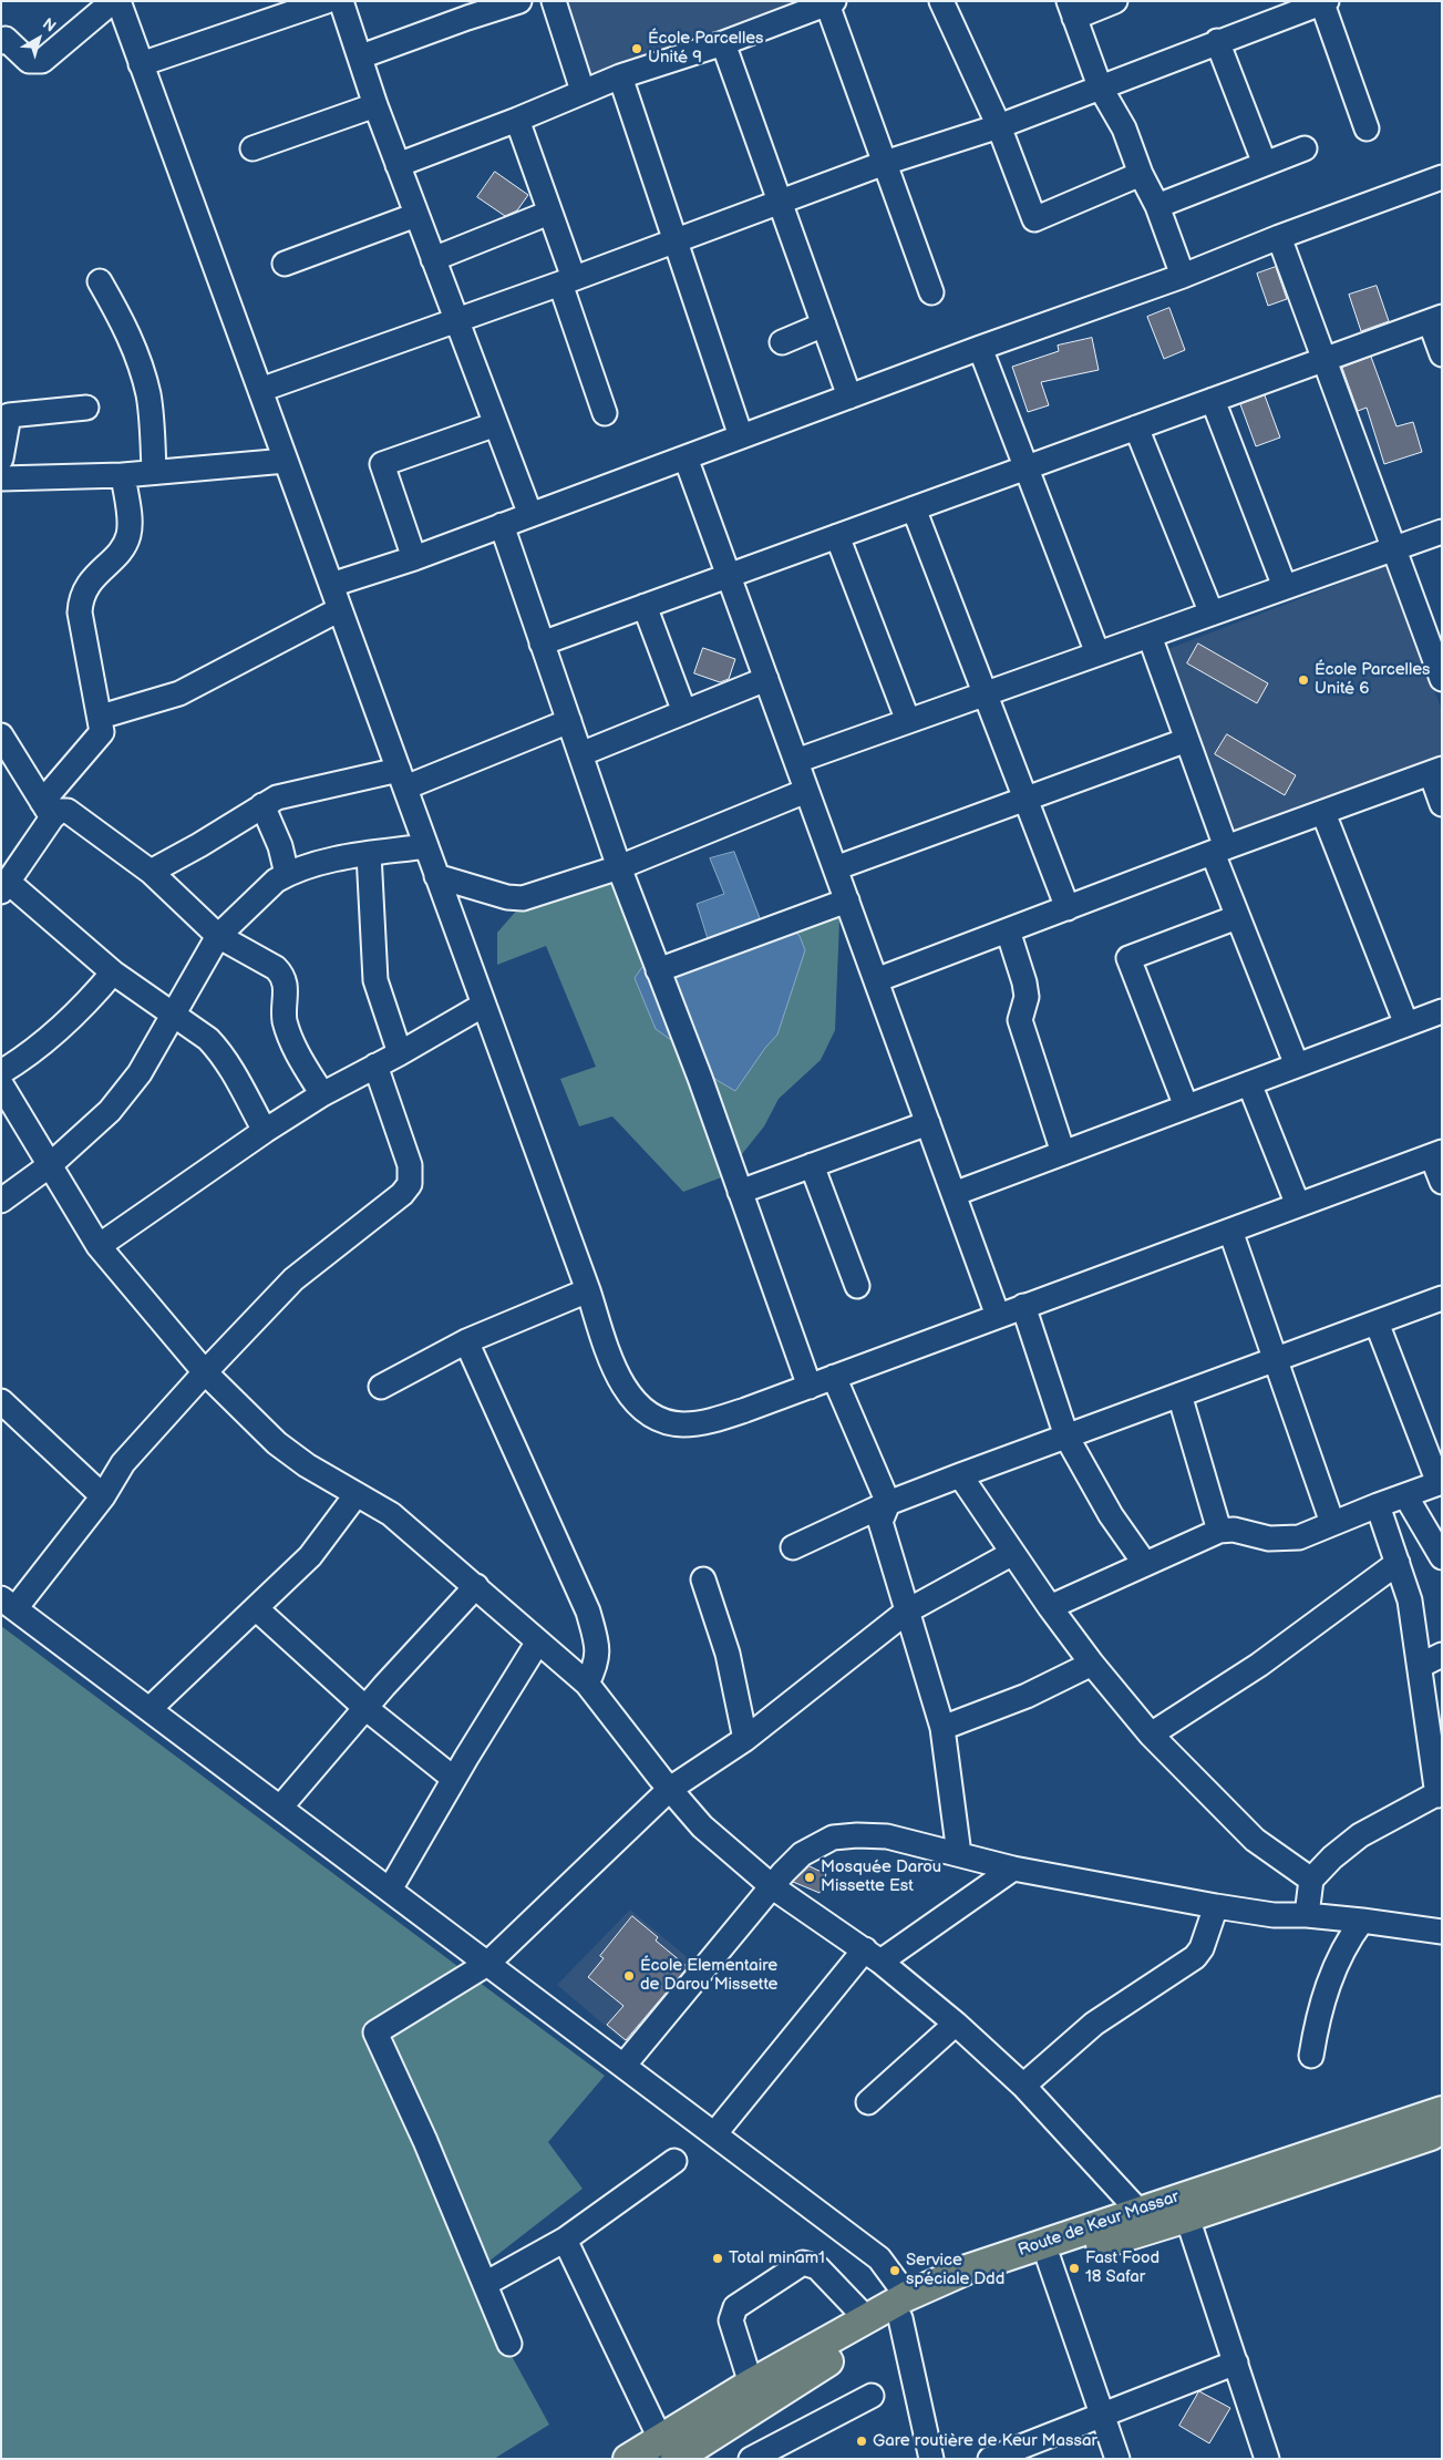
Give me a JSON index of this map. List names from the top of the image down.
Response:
{
  "streets": {
    "main road": ["Route de Keur Massar"]
  },
  "places": [
    "École Parcelles Unité 9",
    "École Parcelles Unité 6",
    "Mosquée Darou Missette Est",
    "École Elementaire de Darou Missette",
    "Total minam1",
    "Fast Food 18 Safar",
    "Service spéciale Ddd",
    "Gare routière de Keur Massar"
  ],
  "north": "top right"
}
